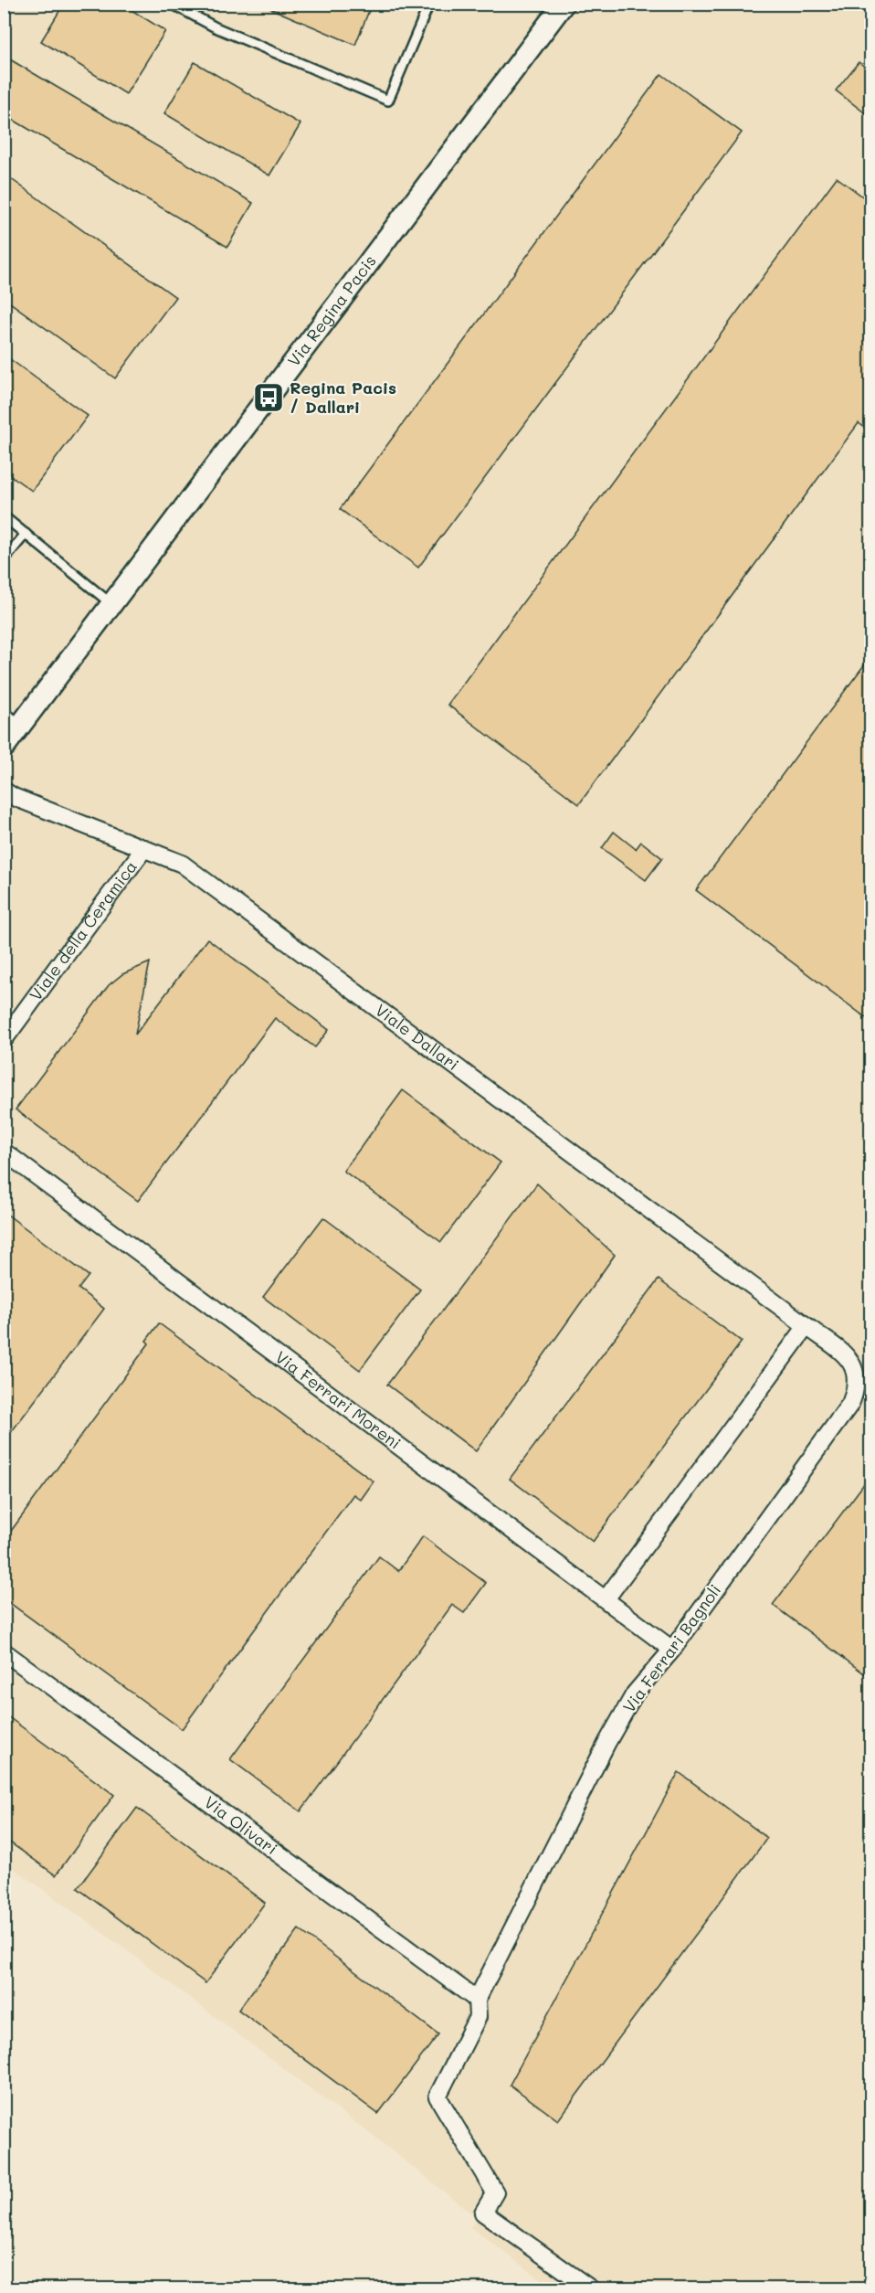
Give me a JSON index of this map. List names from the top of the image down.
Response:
{
  "streets": {
    "street": [
      "Via Regina Pacis",
      "Viale della Ceramica",
      "Viale Dallari",
      "Via Ferrari Moreni",
      "Via Ferrari Bagnoli",
      "Via Olivari"
    ]
  },
  "crossings": [
    ["Viale della Ceramica", "Viale Dallari"],
    ["Viale Dallari", "Via Ferrari Bagnoli"],
    ["Via Ferrari Moreni", "Via Ferrari Bagnoli"],
    ["Via Ferrari Bagnoli", "Via Olivari"]
  ],
  "places": {
    "bus stop": ["Regina Pacis / Dallari"]
  }
}
